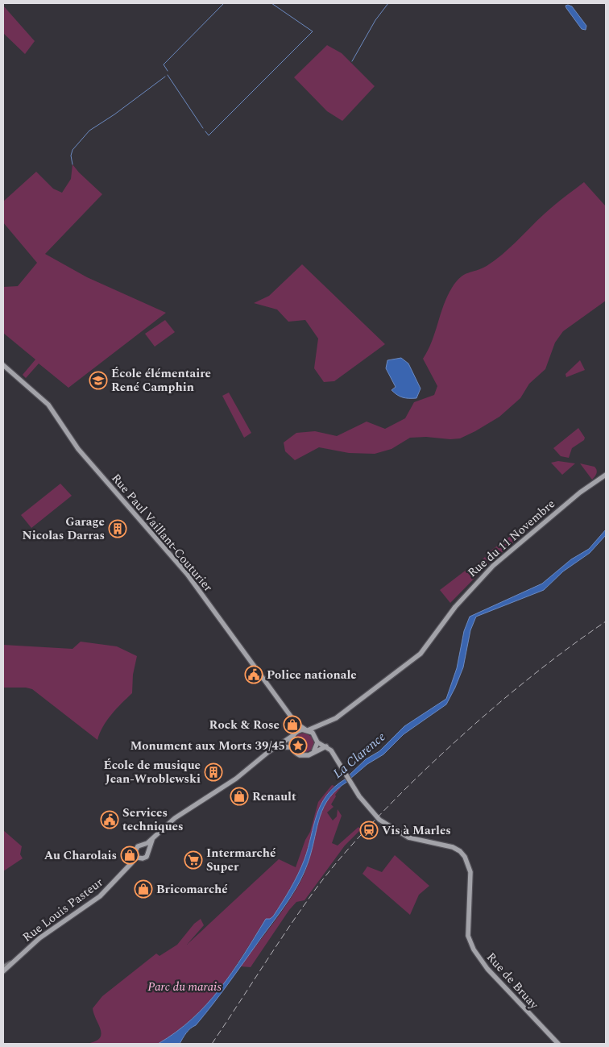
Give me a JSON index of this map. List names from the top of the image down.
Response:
{
  "streets": {
    "main road": [
      "Rue Paul Vaillant-Couturier",
      "Rue du 11 Novembre",
      "Rue Louis Pasteur",
      "Rue de Bruay"
    ]
  },
  "water": ["La Clarence"],
  "parks": ["Parc du marais"],
  "places": {
    "school or university": ["École élémentaire René Camphin"],
    "building": ["Garage Nicolas Darras", "École de musique Jean-Wroblewski"],
    "public building": ["Police nationale", "Services techniques"],
    "shop": [
      "Rock & Rose",
      "Renault",
      "Au Charolais",
      "Bricomarché"
    ],
    "place": ["Monument aux Morts 39/45"],
    "station": ["Vis à Marles"],
    "supermarket": ["Intermarché Super"]
  }
}
